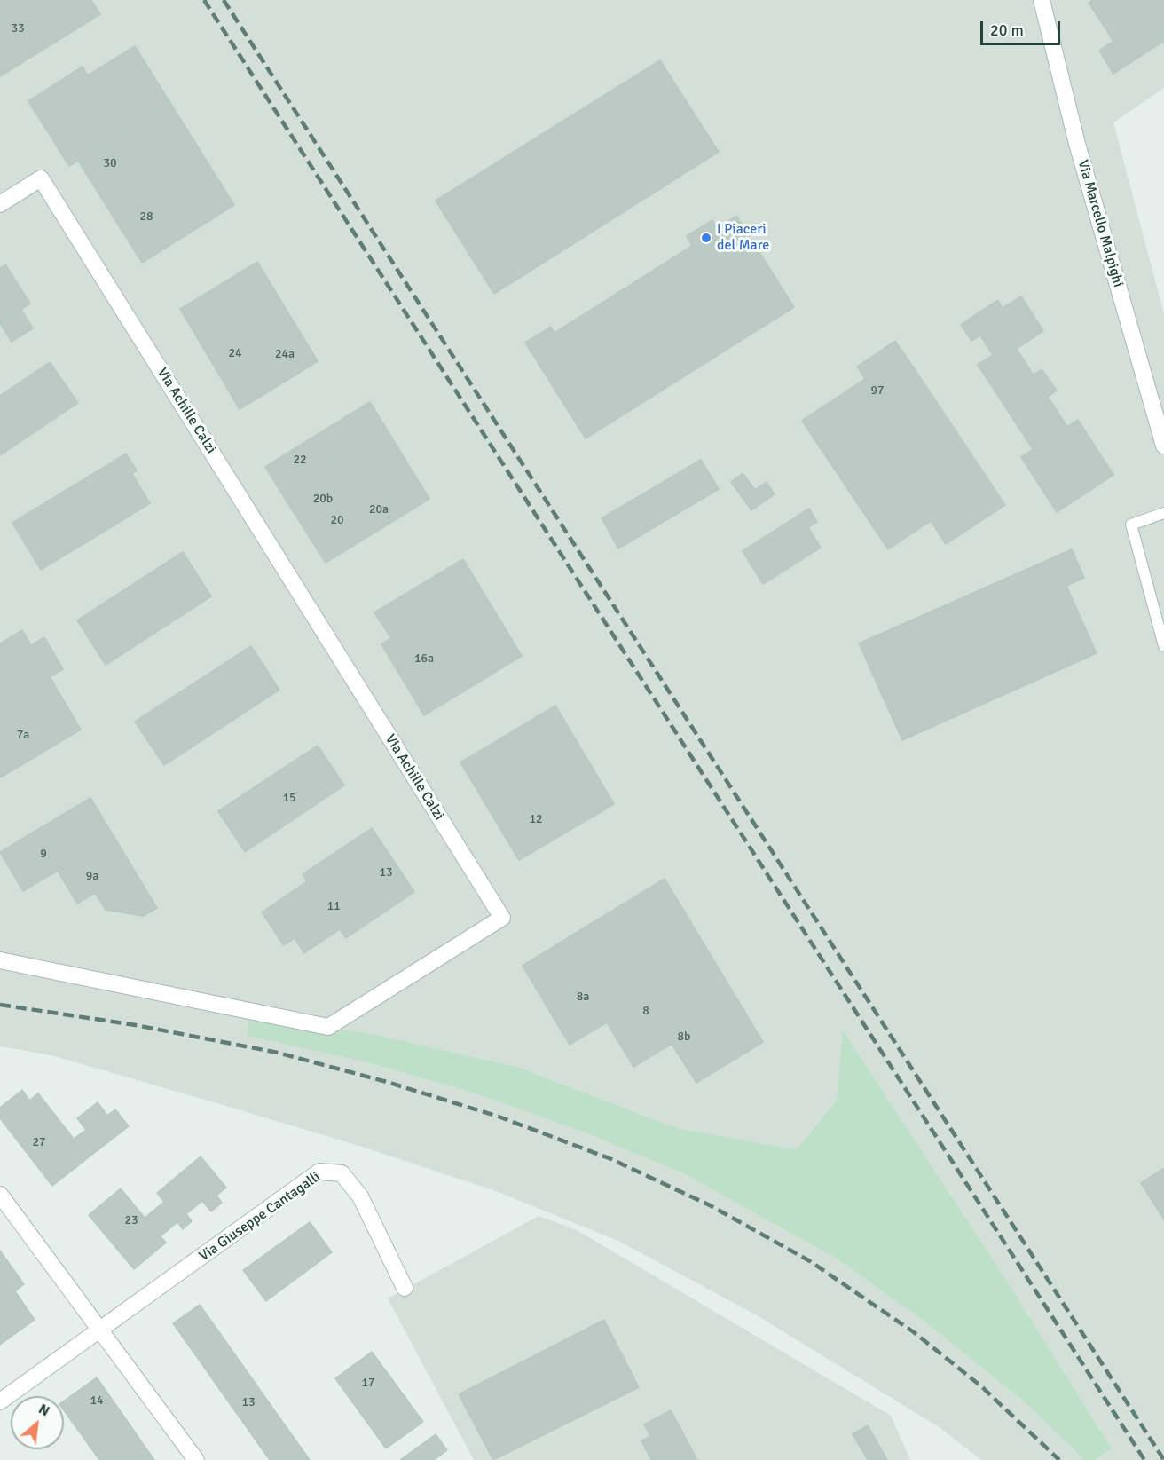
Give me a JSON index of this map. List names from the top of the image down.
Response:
{
  "streets": {
    "street": ["Via Marcello Malpighi", "Via Achille Calzi", "Via Giuseppe Cantagalli"]
  },
  "places": ["I Piaceri del Mare"],
  "house_numbers": [
    "33",
    "30",
    "28",
    "24",
    "24a",
    "97",
    "22",
    "20b",
    "20a",
    "20",
    "16a",
    "7a",
    "15",
    "12",
    "9",
    "13",
    "9a",
    "11",
    "8a",
    "8",
    "8b",
    "27",
    "23",
    "17",
    "14",
    "13"
  ],
  "scale_bar": "20 m",
  "north": "top right"
}
